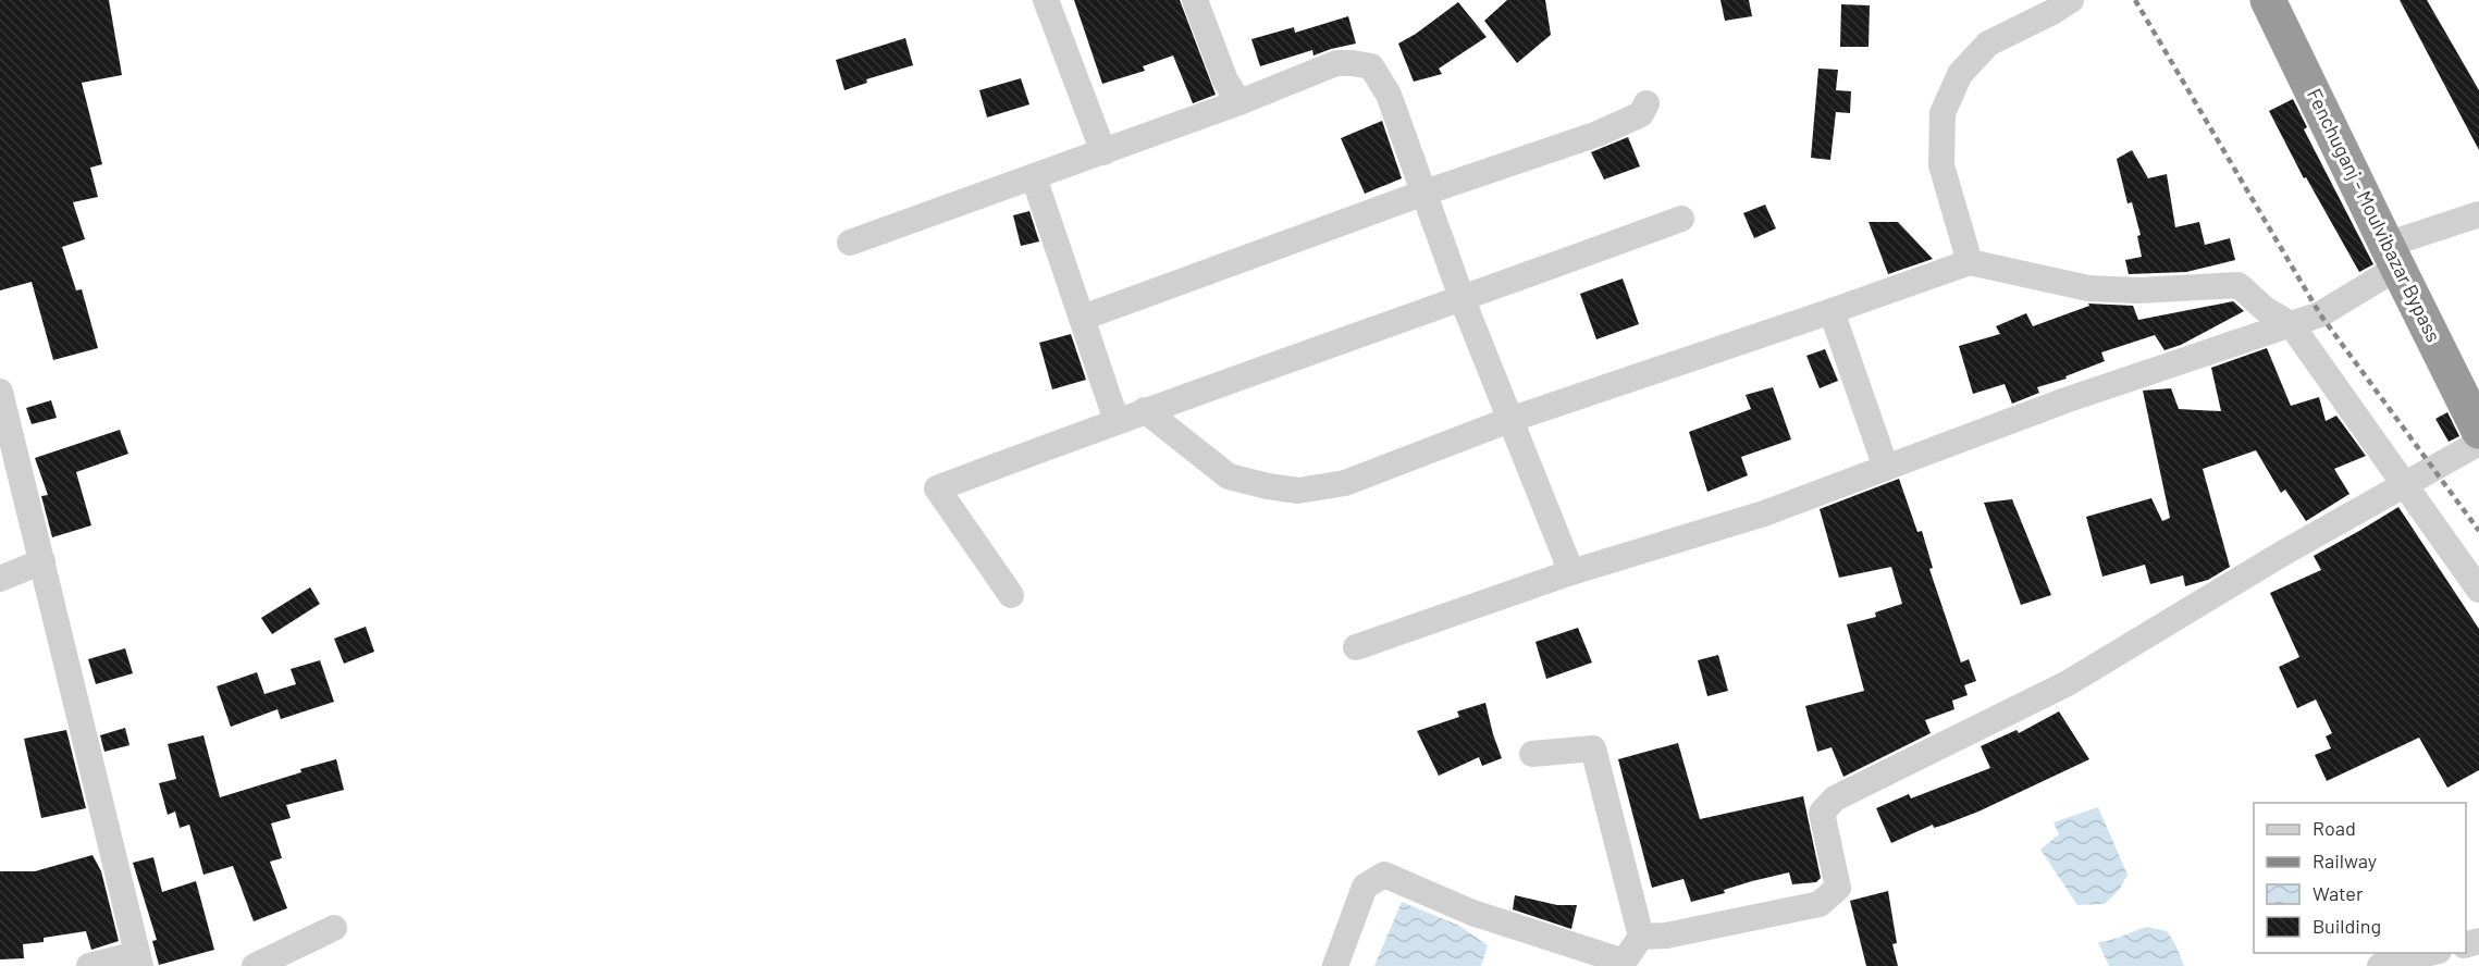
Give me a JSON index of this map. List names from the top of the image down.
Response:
{
  "streets": {
    "highway": ["Fenchuganj - Moulvibazar Bypass"]
  },
  "legend": [
    "Road",
    "Railway",
    "Water",
    "Building"
  ]
}
